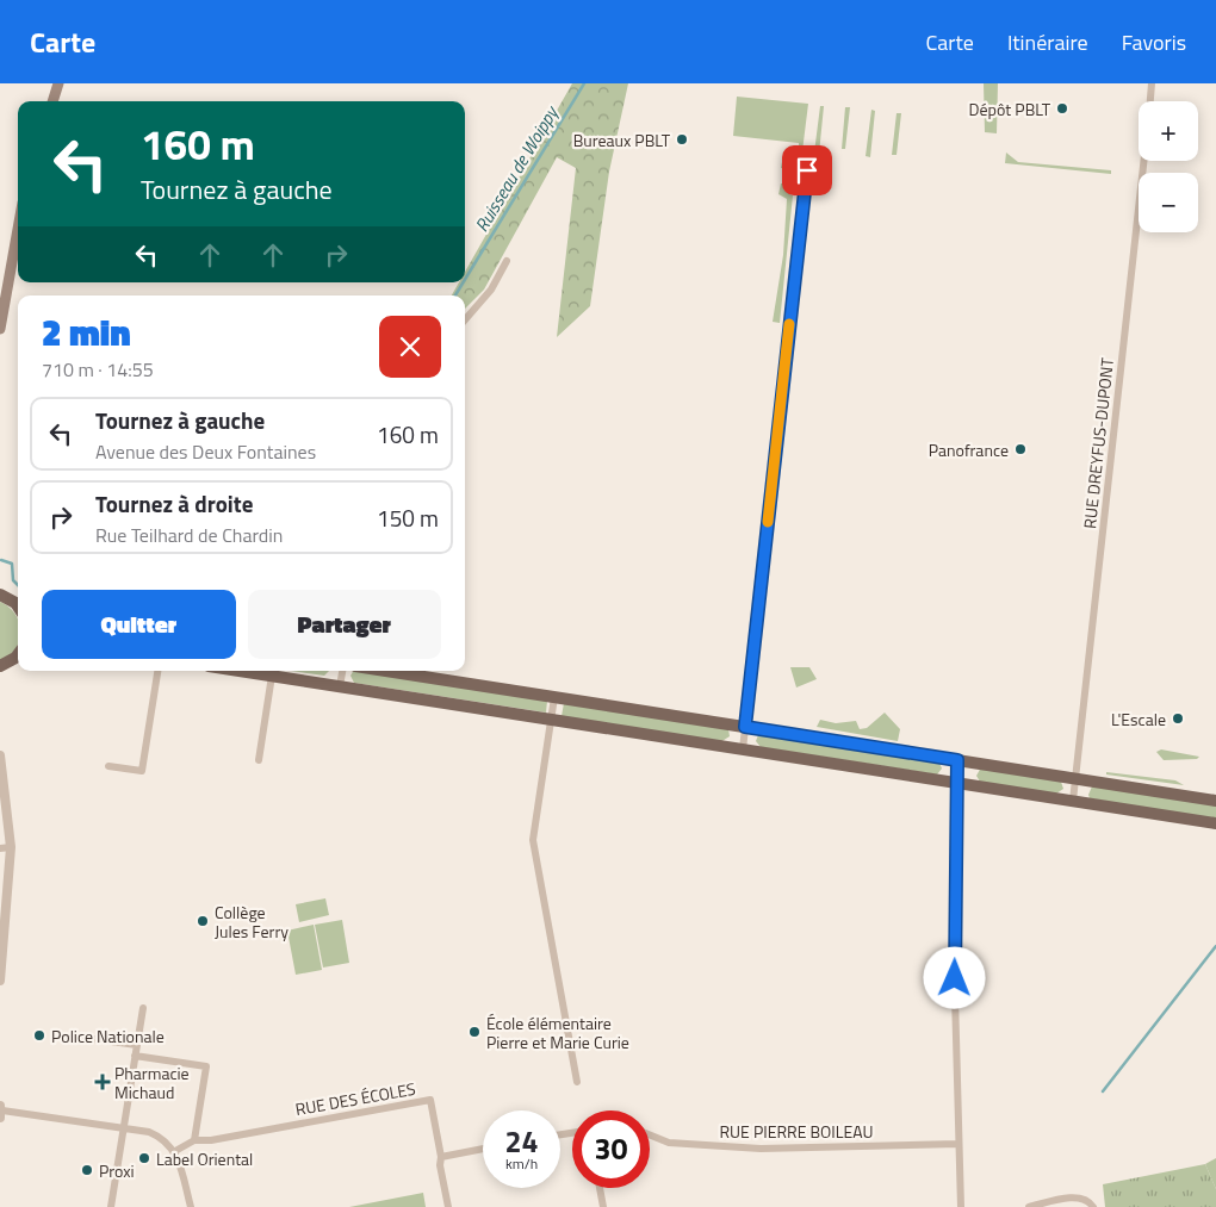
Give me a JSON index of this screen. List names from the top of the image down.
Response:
{
  "streets": {
    "street": ["RUE DREYFUS-DUPONT", "RUE DES ÉCOLES", "RUE PIERRE BOILEAU"]
  },
  "water": ["Ruisseau de Woippy"],
  "places": {
    "other": [
      "Dépôt PBLT",
      "Bureaux PBLT",
      "Panofrance",
      "L'Escale",
      "Collège Jules Ferry",
      "École élémentaire Pierre et Marie Curie",
      "Police Nationale",
      "Label Oriental",
      "Proxi"
    ],
    "health": ["Pharmacie Michaud"]
  },
  "page": {
    "header": "Carte",
    "nav": ["Carte", "Itinéraire", "Favoris"],
    "map_buttons": ["+", "−"],
    "turn": ["160 m", "Tournez à gauche"],
    "heading": ["2 min", "710 m · 14:55"],
    "list": [
      {
        "name": "Tournez à gauche",
        "note": "Avenue des Deux Fontaines",
        "value": "160 m"
      },
      {
        "name": "Tournez à droite",
        "note": "Rue Teilhard de Chardin",
        "value": "150 m"
      }
    ],
    "buttons": ["Quitter", "Partager"],
    "speed": "24 km/h",
    "limit": "30"
  }
}
